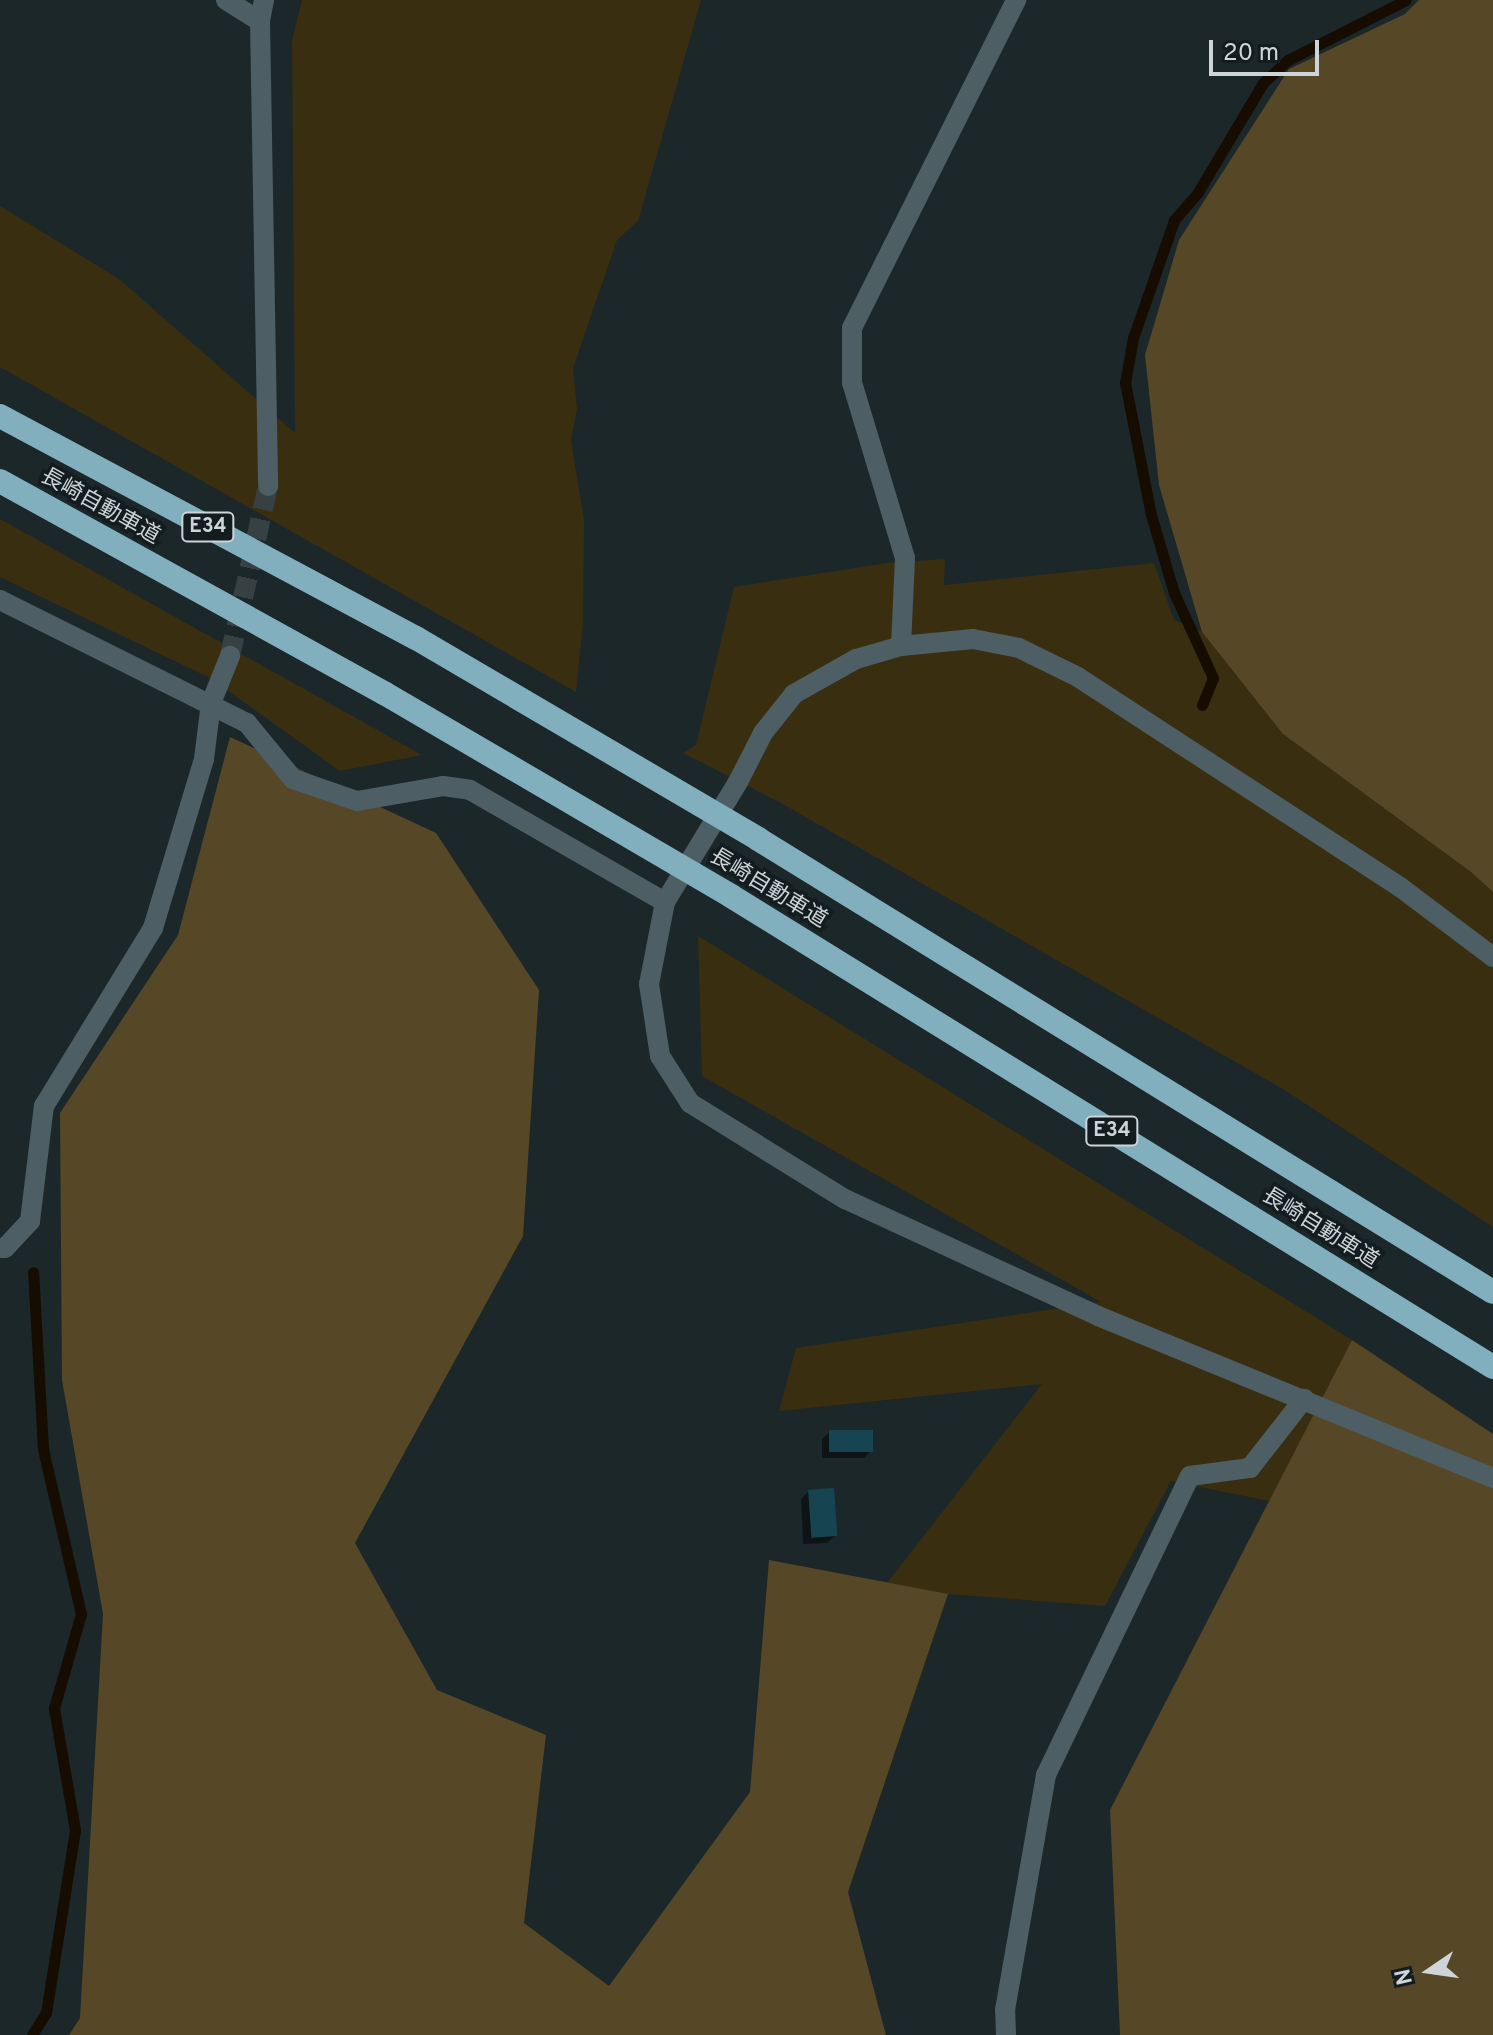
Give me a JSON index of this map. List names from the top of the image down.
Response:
{
  "streets": {
    "highway": ["長崎自動車道", "E34"]
  },
  "scale_bar": "20 m",
  "north": "left"
}
